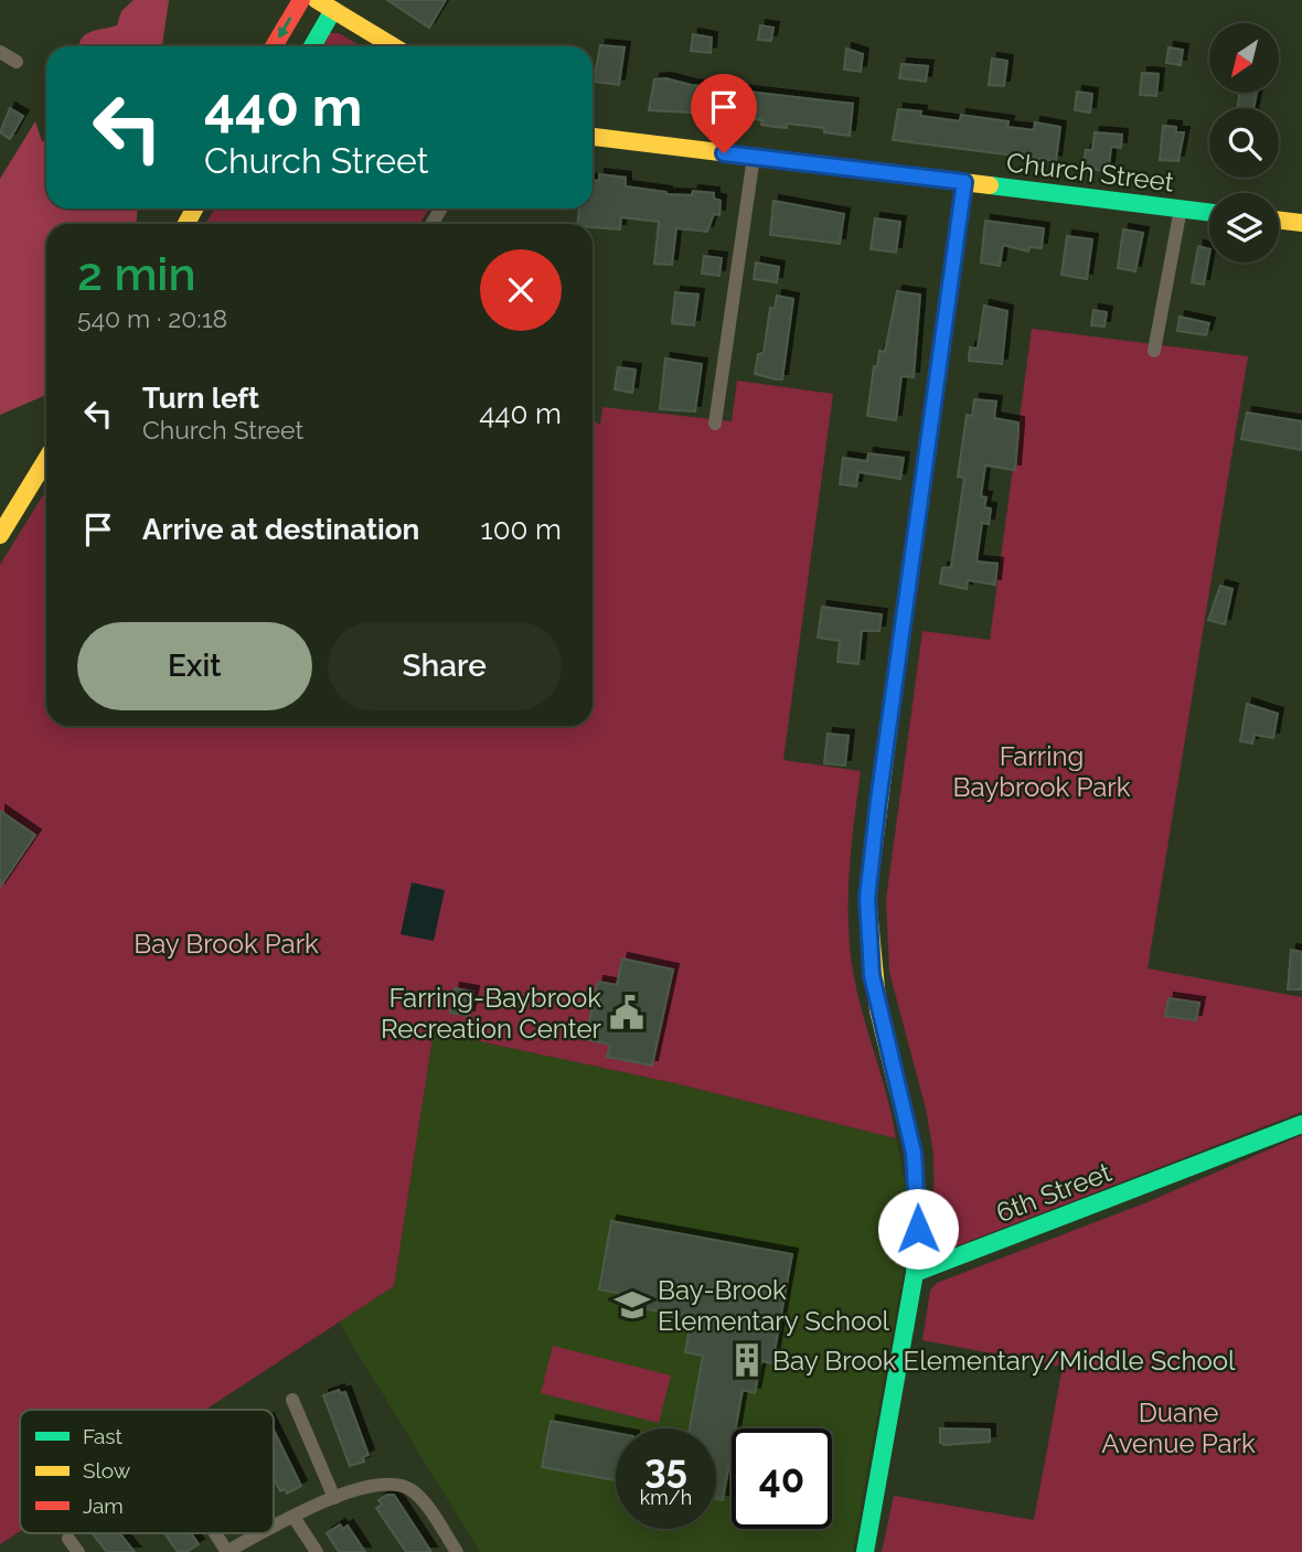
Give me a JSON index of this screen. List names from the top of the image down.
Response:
{
  "streets": {
    "street": ["Church Street", "6th Street"]
  },
  "parks": ["Farring Baybrook Park", "Bay Brook Park", "Duane Avenue Park"],
  "places": {
    "public building": ["Farring-Baybrook Recreation Center"],
    "school or university": ["Bay-Brook Elementary School"],
    "building": ["Bay Brook Elementary/Middle School"]
  },
  "legend": ["Fast", "Slow", "Jam"],
  "north": "bottom left",
  "page": {
    "turn": ["440 m", "Church Street"],
    "heading": ["2 min", "540 m · 20:18"],
    "list": [
      {
        "name": "Turn left",
        "note": "Church Street",
        "value": "440 m"
      },
      {
        "name": "Arrive at destination",
        "value": "100 m"
      }
    ],
    "buttons": ["Exit", "Share"],
    "speed": "35 km/h",
    "limit": "40"
  }
}
